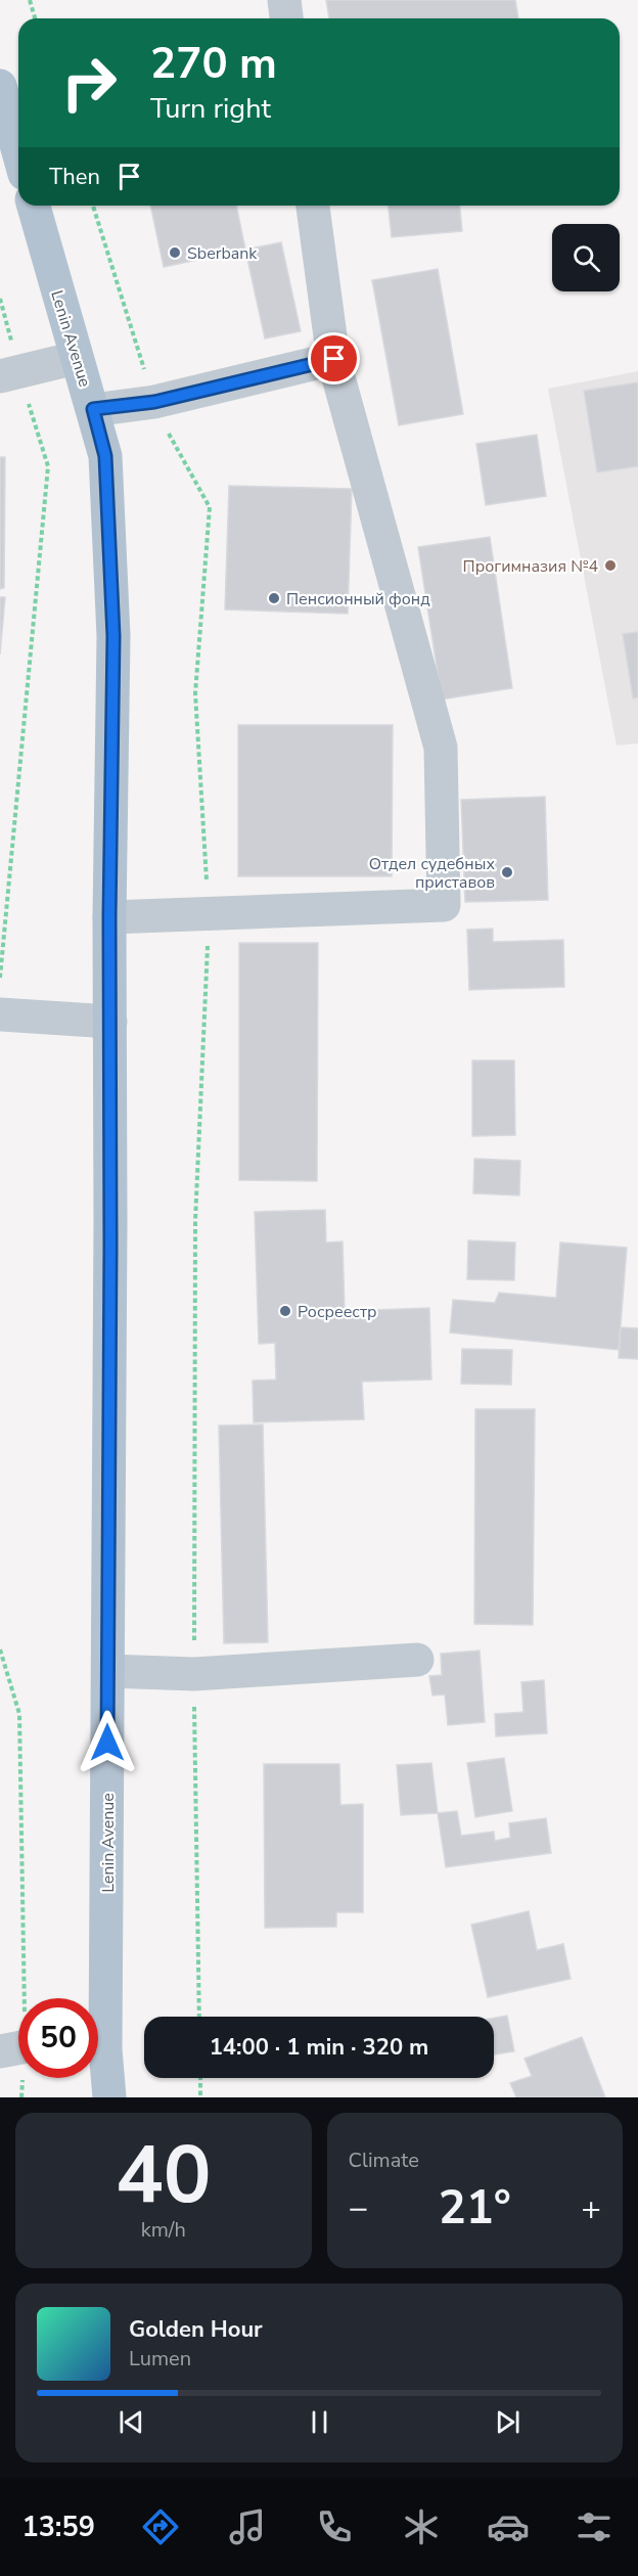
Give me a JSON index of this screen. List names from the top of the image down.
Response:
{
  "streets": {
    "main road": ["Lenin Avenue"]
  },
  "places": [
    "Sberbank",
    "Прогимназия №4",
    "Пенсионный фонд",
    "Отдел судебных приставов",
    "Росреестр"
  ],
  "page": {
    "turn": ["270 m", "Turn right"],
    "then": "Then",
    "limit": "50",
    "trip": "14:00 · 1 min · 320 m",
    "tile": [
      ["40", "km/h"],
      "Climate"
    ],
    "heat": ["−", "21°", "+"],
    "song": ["Golden Hour", "Lumen"],
    "tabs": "13:59"
  }
}
